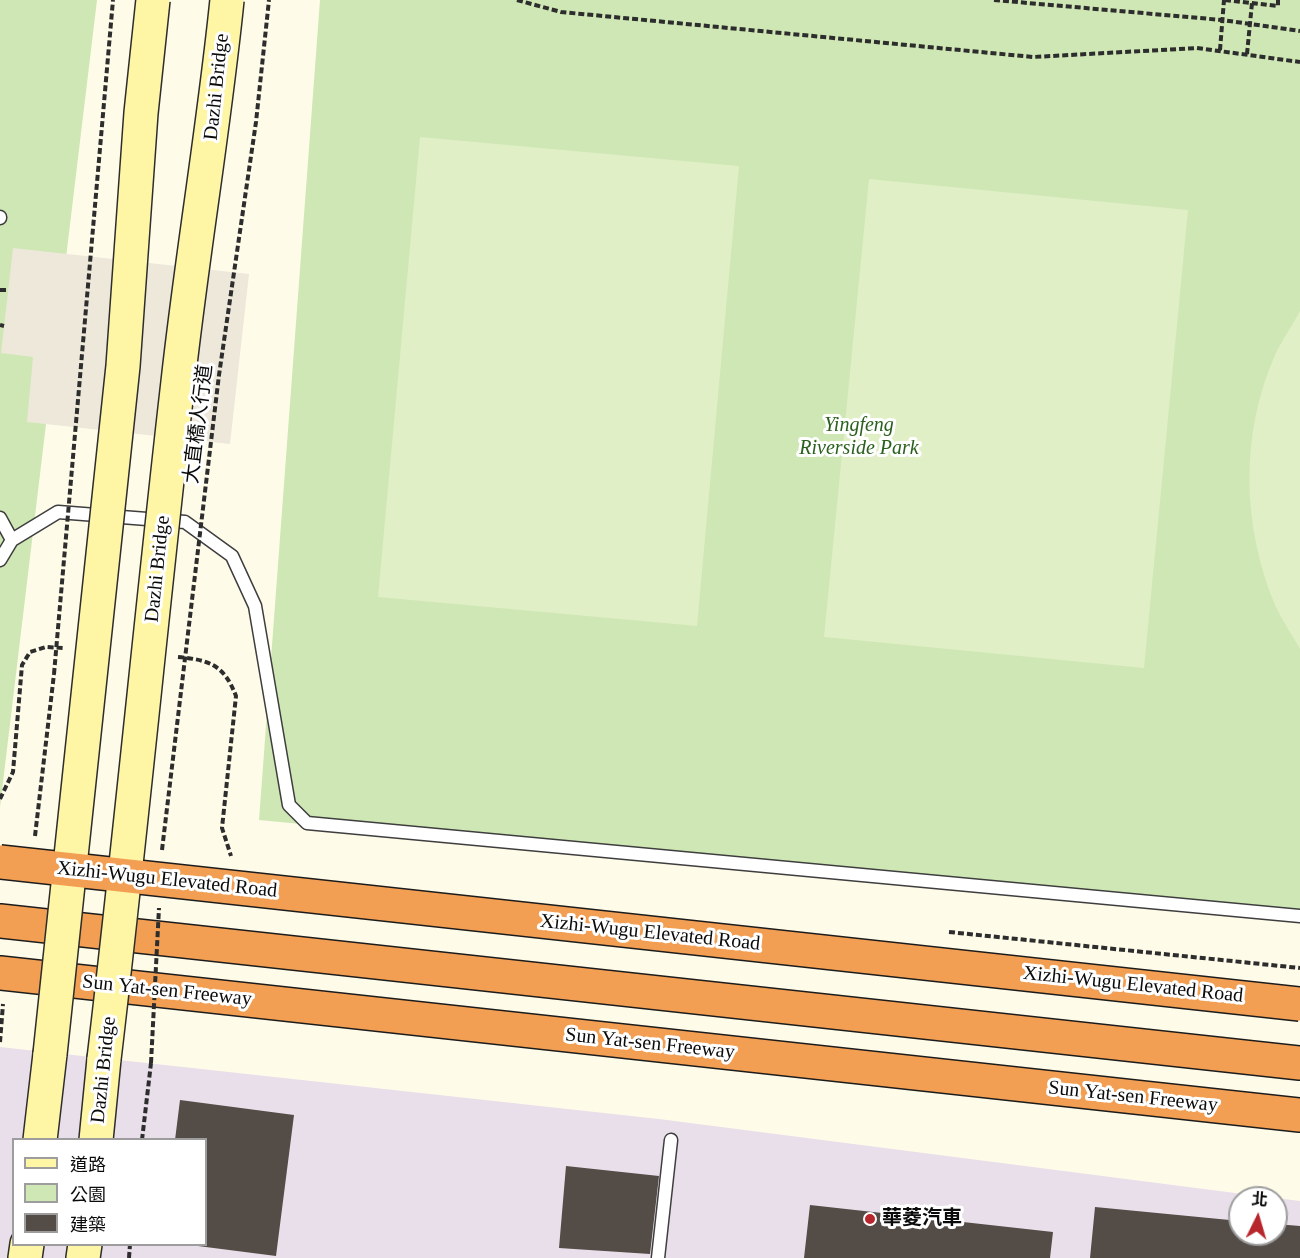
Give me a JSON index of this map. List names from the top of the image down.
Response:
{
  "streets": {
    "highway": ["Xizhi-Wugu Elevated Road", "Sun Yat-sen Freeway"],
    "main road": ["Dazhi Bridge"],
    "path": ["大直橋人行道"]
  },
  "parks": ["Yingfeng Riverside Park"],
  "places": ["華菱汽車"],
  "legend": ["道路", "公園", "建築"],
  "north": "top"
}
